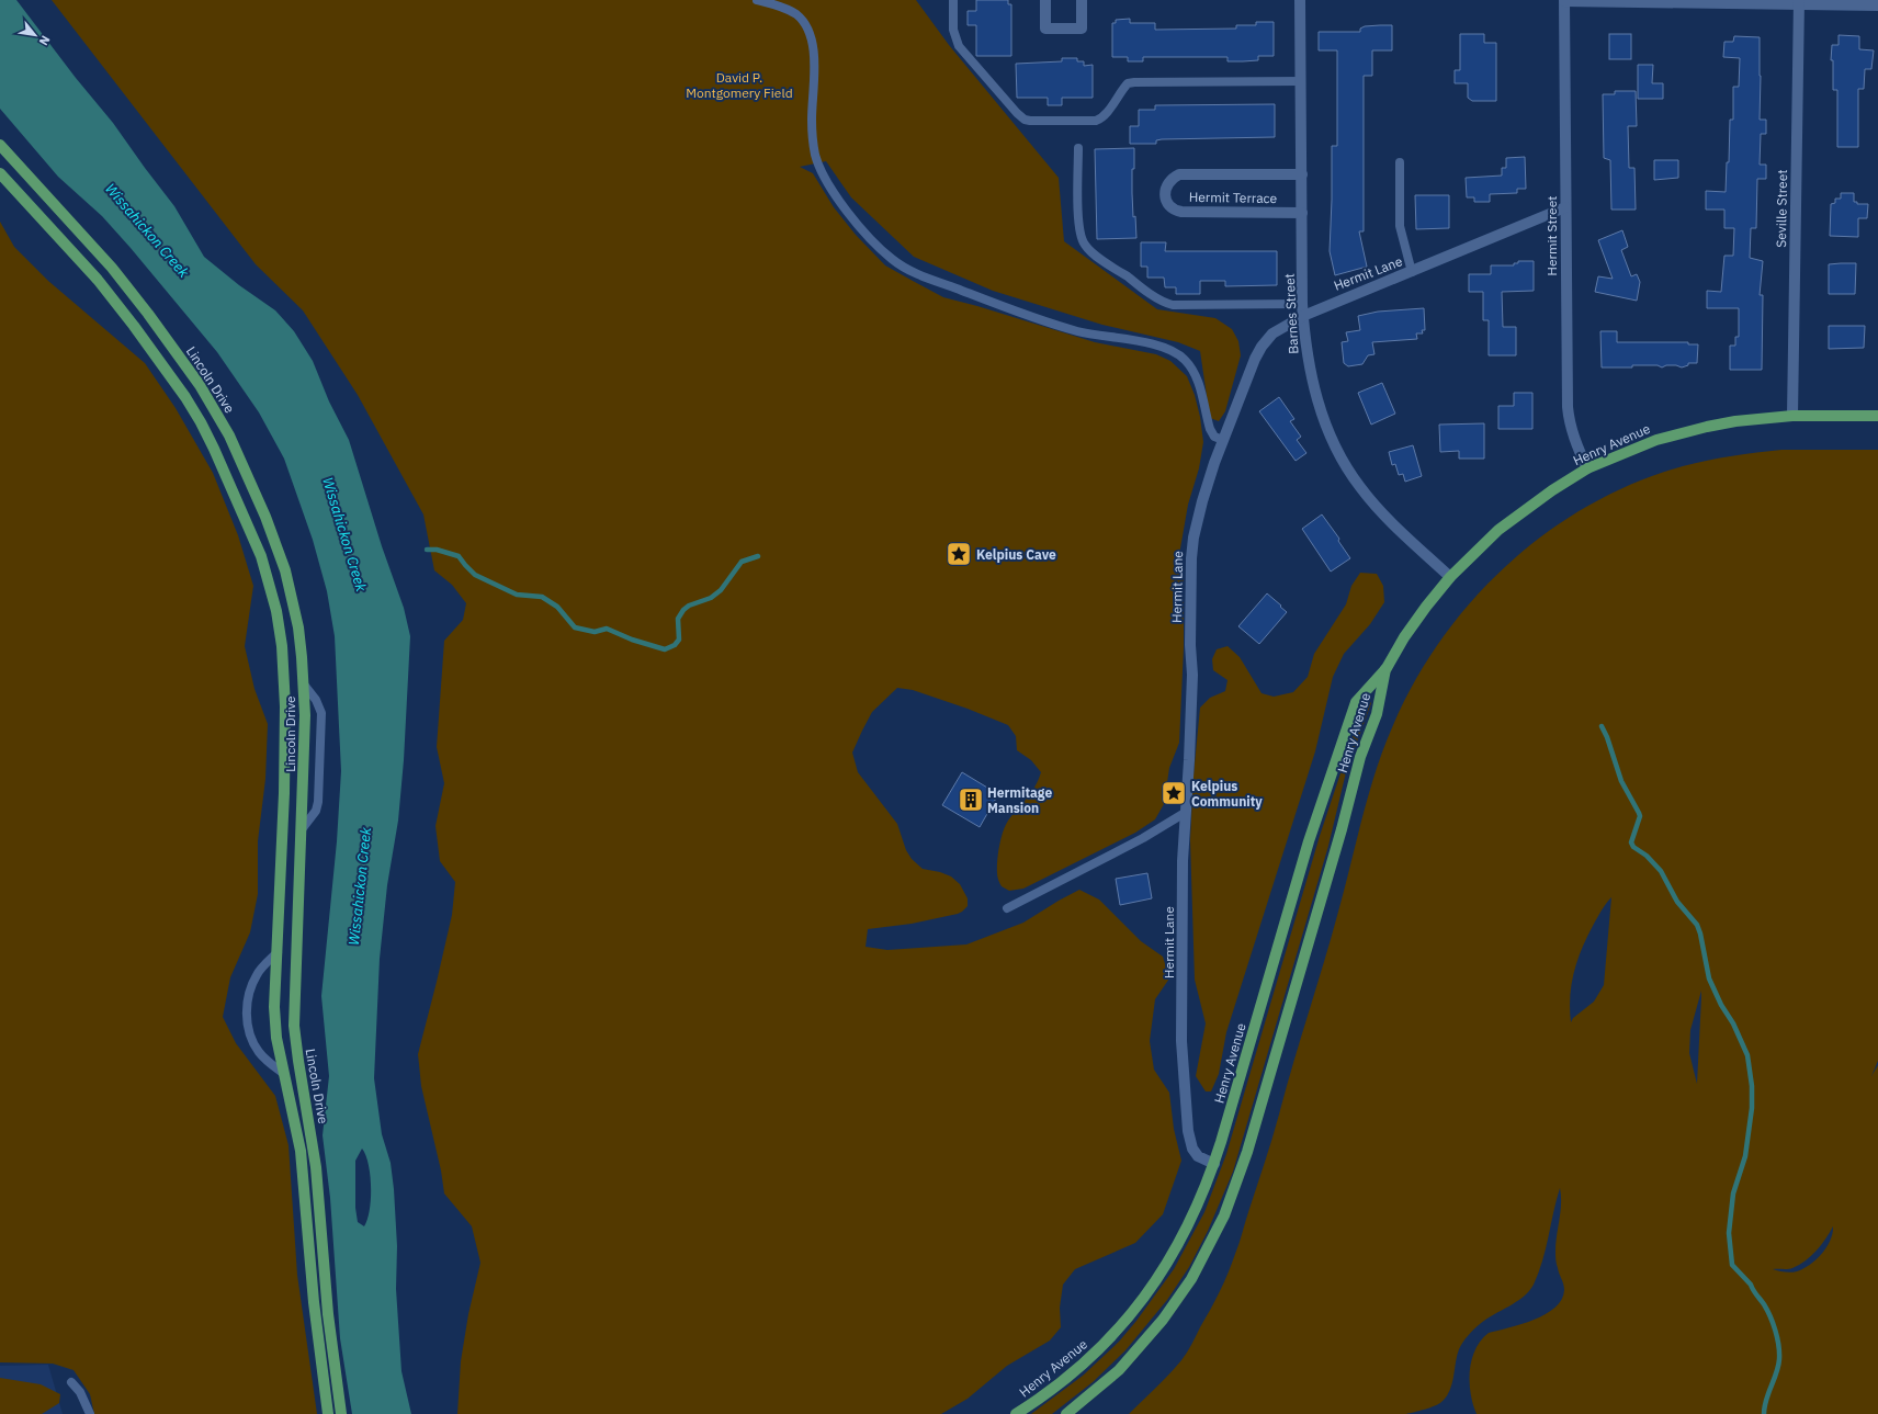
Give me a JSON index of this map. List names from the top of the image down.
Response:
{
  "streets": {
    "main road": ["Lincoln Drive", "Henry Avenue"],
    "street": [
      "Hermit Terrace",
      "Seville Street",
      "Hermit Street",
      "Hermit Lane",
      "Barnes Street"
    ]
  },
  "crossings": [
    ["Hermit Terrace", "Barnes Street"],
    ["Seville Street", "Henry Avenue"],
    ["Hermit Street", "Hermit Lane"],
    ["Hermit Street", "Henry Avenue"],
    ["Hermit Lane", "Barnes Street"],
    ["Hermit Lane", "Henry Avenue"],
    ["Barnes Street", "Henry Avenue"]
  ],
  "water": ["Wissahickon Creek"],
  "parks": ["David P. Montgomery Field"],
  "places": {
    "place": ["Kelpius Cave", "Kelpius Community"],
    "building": ["Hermitage Mansion"]
  },
  "north": "bottom right"
}
